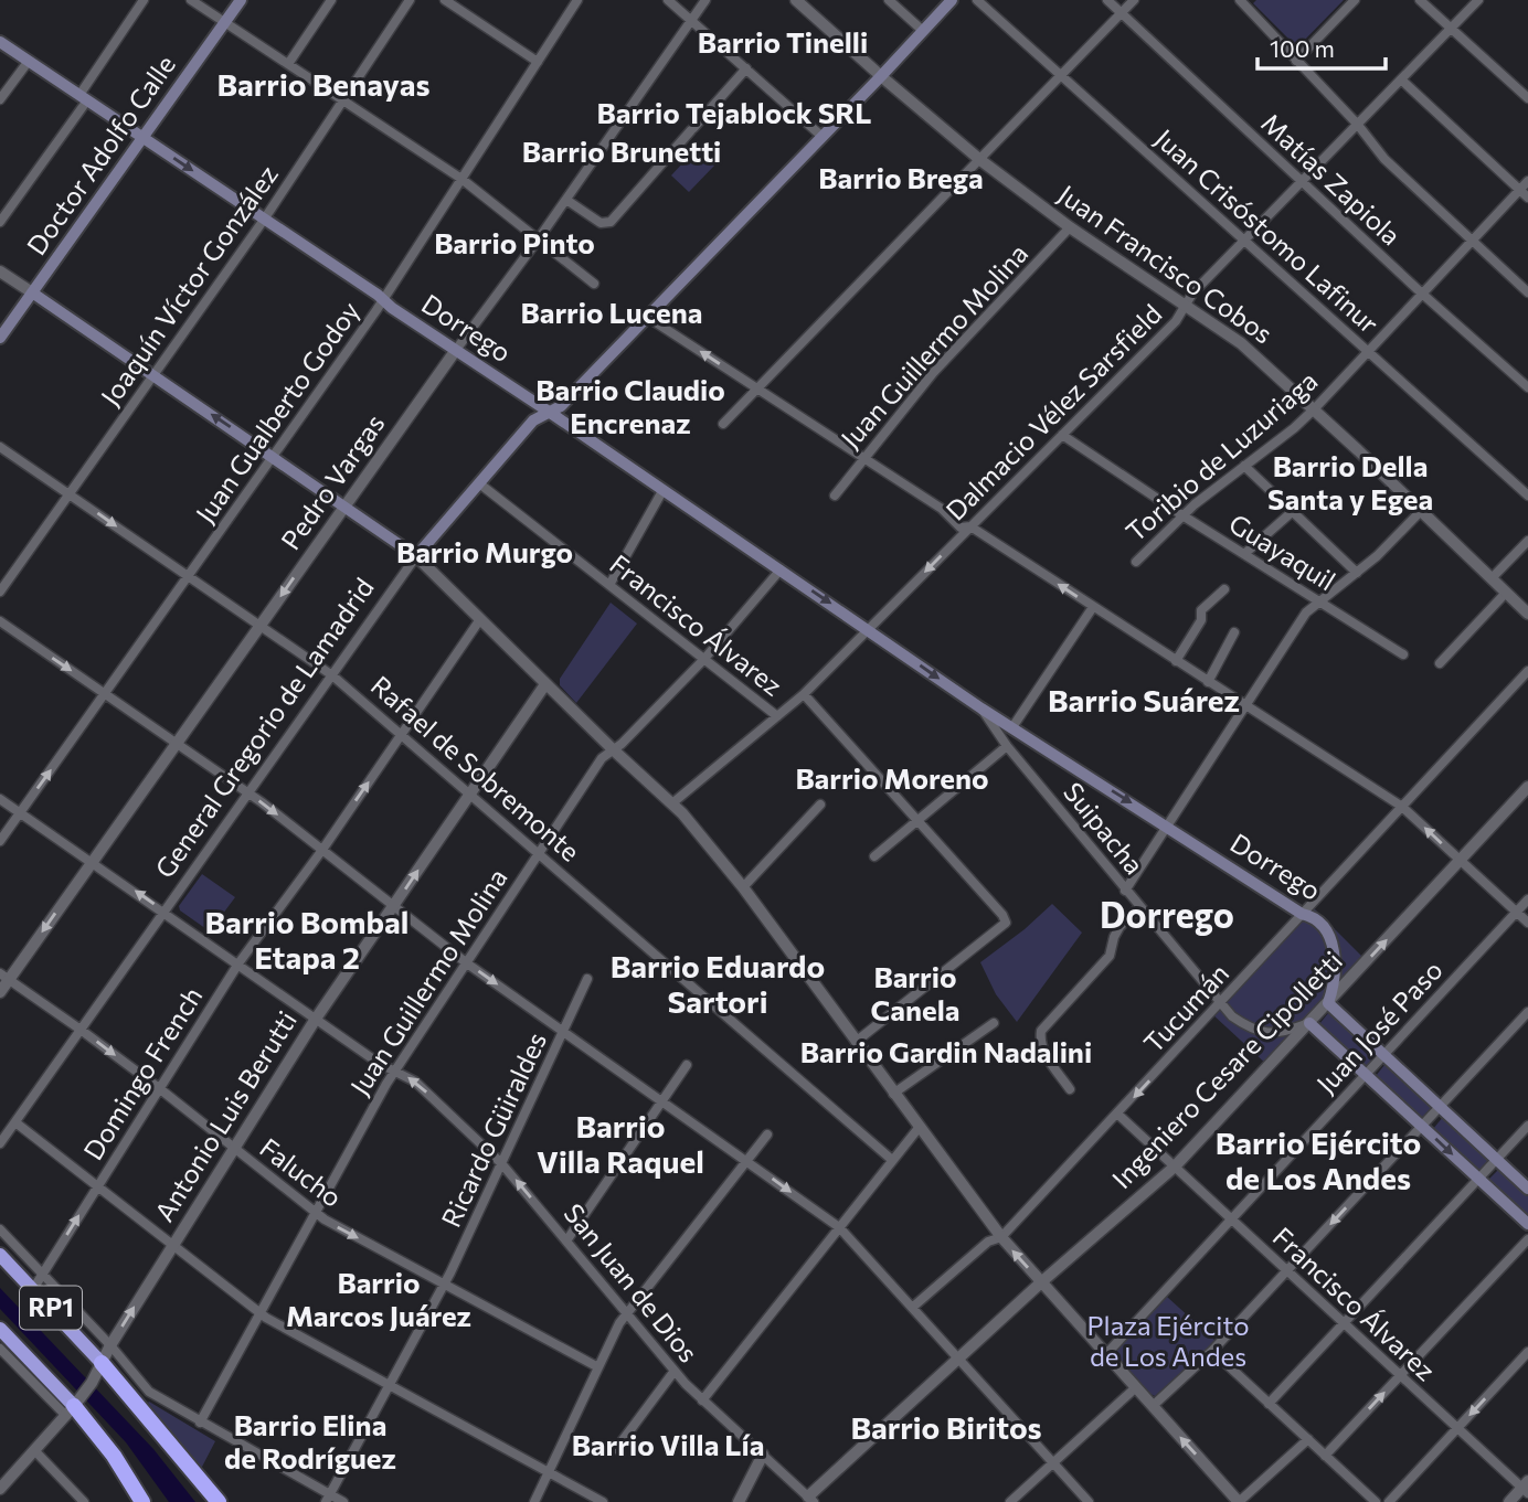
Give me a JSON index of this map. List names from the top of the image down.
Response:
{
  "streets": {
    "highway": ["RP1"],
    "main road": ["Doctor Adolfo Calle", "Dorrego", "General Gregorio de Lamadrid"],
    "street": [
      "Matías Zapiola",
      "Juan Crisóstomo Lafinur",
      "Juan Francisco Cobos",
      "Joaquín Víctor González",
      "Juan Guillermo Molina",
      "Juan Gualberto Godoy",
      "Dalmacio Vélez Sarsfield",
      "Toribio de Luzuriaga",
      "Pedro Vargas",
      "Guayaquil",
      "Francisco Álvarez",
      "Rafael de Sobremonte",
      "Suipacha",
      "Tucumán",
      "Juan José Paso",
      "Ingeniero Cesare Cipolletti",
      "Domingo French",
      "Antonio Luis Berutti",
      "Ricardo Güiraldes",
      "Falucho",
      "San Juan de Dios"
    ]
  },
  "crossings": [
    ["Doctor Adolfo Calle", "Dorrego"],
    ["Matías Zapiola", "Dalmacio Vélez Sarsfield"],
    ["Matías Zapiola", "Toribio de Luzuriaga"],
    ["Juan Crisóstomo Lafinur", "Dalmacio Vélez Sarsfield"],
    ["Juan Crisóstomo Lafinur", "Toribio de Luzuriaga"],
    ["Juan Francisco Cobos", "Juan Guillermo Molina"],
    ["Juan Francisco Cobos", "Dalmacio Vélez Sarsfield"],
    ["Juan Francisco Cobos", "Toribio de Luzuriaga"],
    ["Juan Francisco Cobos", "General Gregorio de Lamadrid"],
    ["Joaquín Víctor González", "Dorrego"],
    ["Joaquín Víctor González", "Rafael de Sobremonte"],
    ["Dorrego", "Juan Guillermo Molina"],
    ["Dorrego", "Juan Gualberto Godoy"],
    ["Dorrego", "Dalmacio Vélez Sarsfield"],
    ["Dorrego", "Pedro Vargas"],
    ["Dorrego", "General Gregorio de Lamadrid"],
    ["Dorrego", "Suipacha"],
    ["Dorrego", "Tucumán"],
    ["Dorrego", "Ingeniero Cesare Cipolletti"],
    ["Juan Guillermo Molina", "Francisco Álvarez"],
    ["Juan Guillermo Molina", "Rafael de Sobremonte"],
    ["Juan Guillermo Molina", "Falucho"],
    ["Juan Guillermo Molina", "San Juan de Dios"],
    ["Juan Gualberto Godoy", "Rafael de Sobremonte"],
    ["Juan Gualberto Godoy", "San Juan de Dios"],
    ["Dalmacio Vélez Sarsfield", "Guayaquil"],
    ["Dalmacio Vélez Sarsfield", "Francisco Álvarez"],
    ["Toribio de Luzuriaga", "Guayaquil"],
    ["Pedro Vargas", "Rafael de Sobremonte"],
    ["Pedro Vargas", "Falucho"],
    ["Pedro Vargas", "San Juan de Dios"],
    ["Francisco Álvarez", "General Gregorio de Lamadrid"],
    ["Francisco Álvarez", "Tucumán"],
    ["Francisco Álvarez", "Juan José Paso"],
    ["Francisco Álvarez", "Ingeniero Cesare Cipolletti"],
    ["General Gregorio de Lamadrid", "Rafael de Sobremonte"],
    ["General Gregorio de Lamadrid", "Falucho"],
    ["General Gregorio de Lamadrid", "San Juan de Dios"],
    ["Rafael de Sobremonte", "Domingo French"],
    ["Rafael de Sobremonte", "Antonio Luis Berutti"],
    ["Suipacha", "Tucumán"],
    ["Suipacha", "Ingeniero Cesare Cipolletti"],
    ["Ingeniero Cesare Cipolletti", "San Juan de Dios"],
    ["Domingo French", "Falucho"],
    ["Domingo French", "San Juan de Dios"],
    ["Domingo French", "RP1"],
    ["Antonio Luis Berutti", "Falucho"],
    ["Antonio Luis Berutti", "San Juan de Dios"],
    ["Antonio Luis Berutti", "RP1"],
    ["Ricardo Güiraldes", "Falucho"],
    ["Ricardo Güiraldes", "San Juan de Dios"]
  ],
  "districts": [
    "Barrio Tinelli",
    "Barrio Benayas",
    "Barrio Tejablock SRL",
    "Barrio Brunetti",
    "Barrio Brega",
    "Barrio Pinto",
    "Barrio Lucena",
    "Barrio Claudio Encrenaz",
    "Barrio Della Santa y Egea",
    "Barrio Murgo",
    "Barrio Suárez",
    "Barrio Moreno",
    "Dorrego",
    "Barrio Bombal Etapa 2",
    "Barrio Eduardo Sartori",
    "Barrio Canela",
    "Barrio Gardin Nadalini",
    "Barrio Villa Raquel",
    "Barrio Ejército de Los Andes",
    "Barrio Marcos Juárez",
    "Barrio Elina de Rodríguez",
    "Barrio Biritos",
    "Barrio Villa Lía"
  ],
  "parks": ["Plaza Ejército de Los Andes"],
  "scale_bar": "100 m"
}
